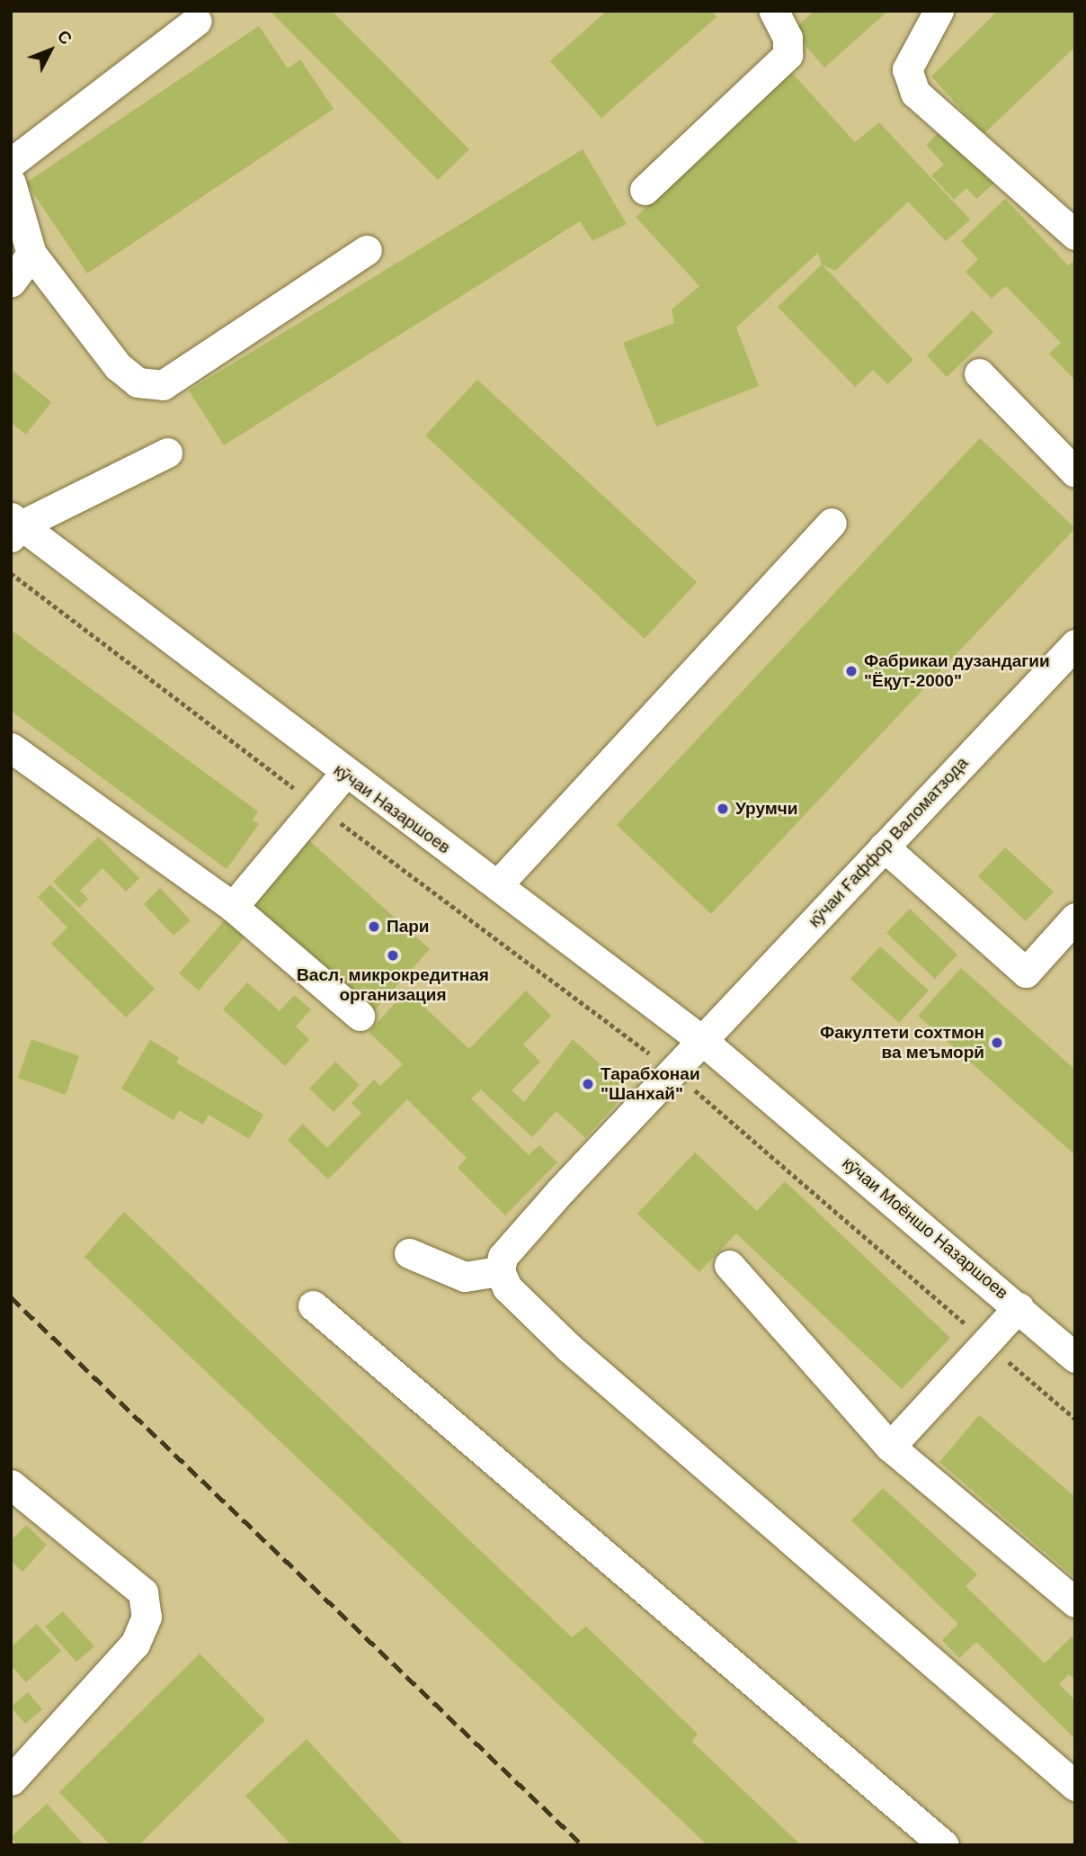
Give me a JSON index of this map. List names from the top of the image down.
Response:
{
  "streets": {
    "street": ["кӯчаи Назаршоев", "кӯчаи Ғаффор Валоматзода", "кӯчаи Моёншо Назаршоев"]
  },
  "crossings": [
    ["кӯчаи Назаршоев", "кӯчаи Ғаффор Валоматзода"],
    ["кӯчаи Назаршоев", "кӯчаи Моёншо Назаршоев"]
  ],
  "places": [
    "Фабрикаи дузандагии \"Ёқут-2000\"",
    "Урумчи",
    "Пари",
    "Васл, микрокредитная организация",
    "Факултети сохтмон ва меъморӣ",
    "Тарабхонаи \"Шанхай\""
  ],
  "north": "top right"
}
